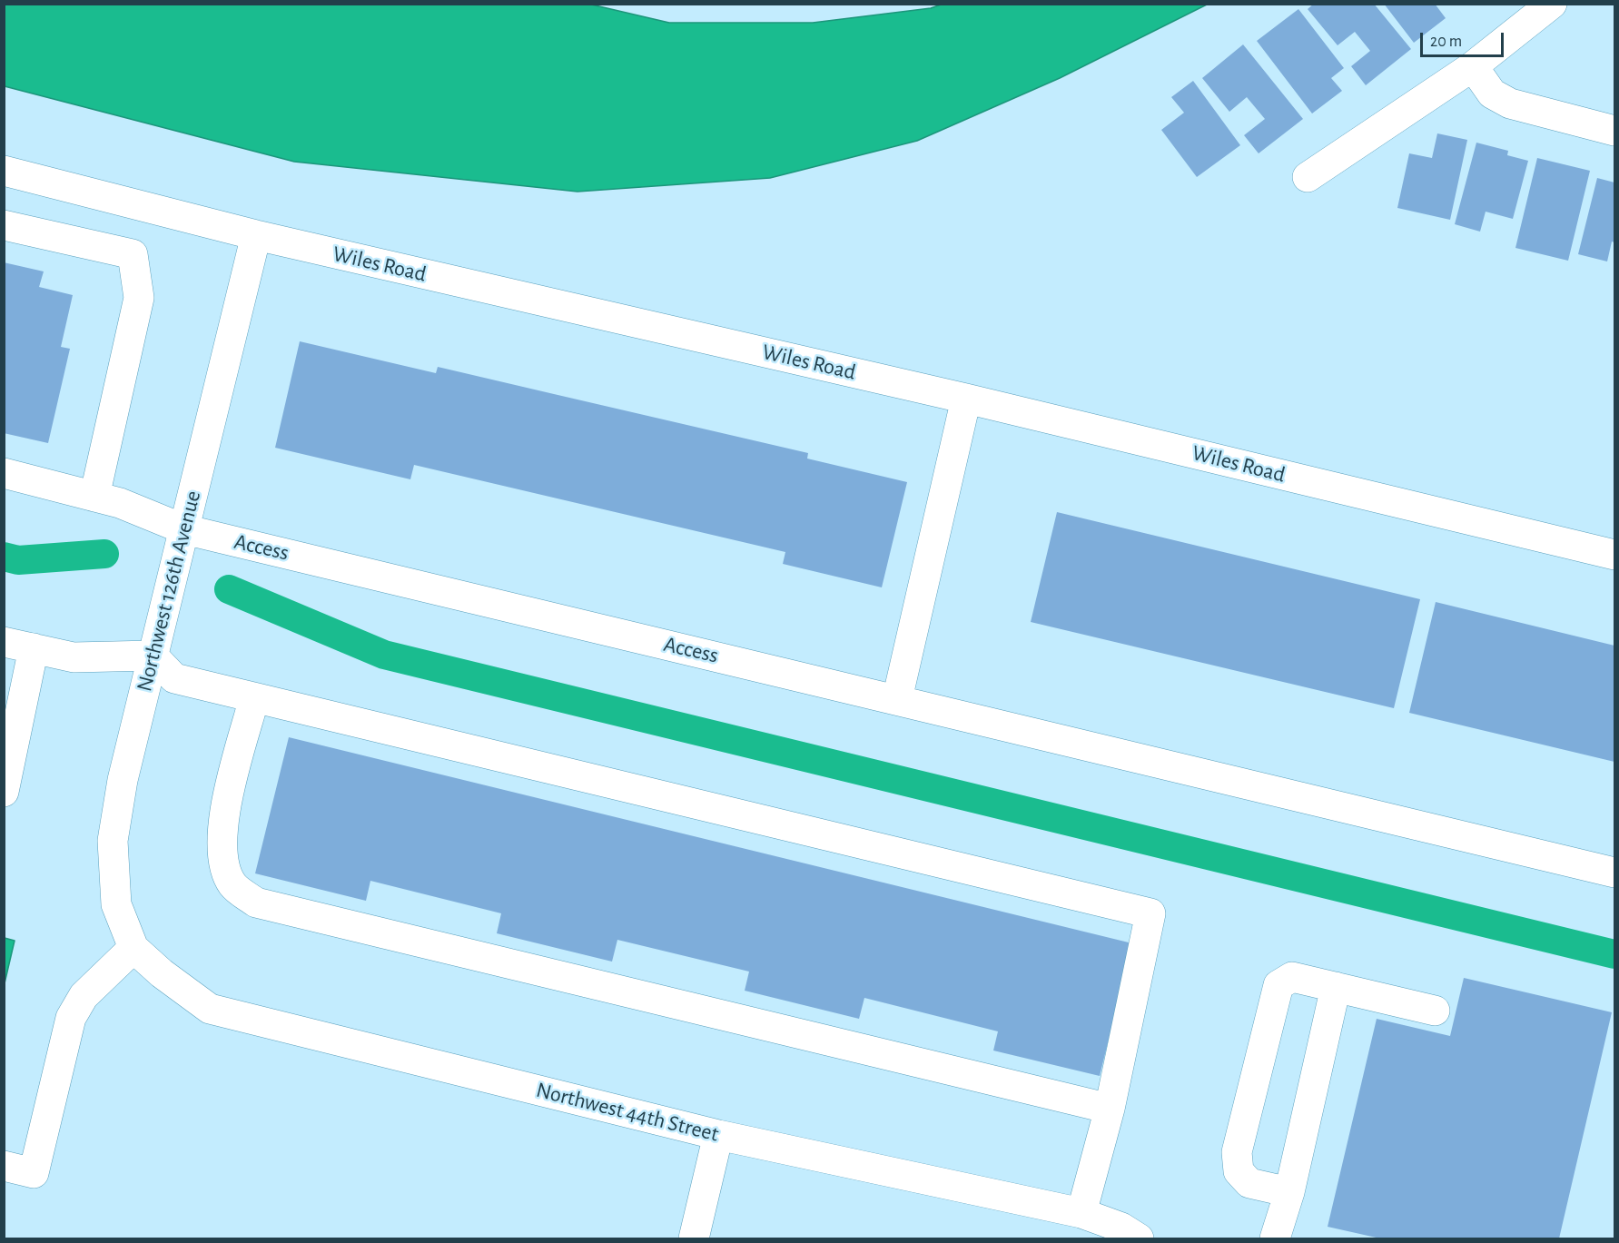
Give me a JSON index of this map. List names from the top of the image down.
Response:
{
  "streets": {
    "street": [
      "Wiles Road",
      "Access",
      "Northwest 126th Avenue",
      "Northwest 44th Street"
    ]
  },
  "crossings": [
    ["Wiles Road", "Northwest 126th Avenue"],
    ["Access", "Northwest 126th Avenue"],
    ["Northwest 126th Avenue", "Northwest 44th Street"]
  ],
  "scale_bar": "20 m"
}
